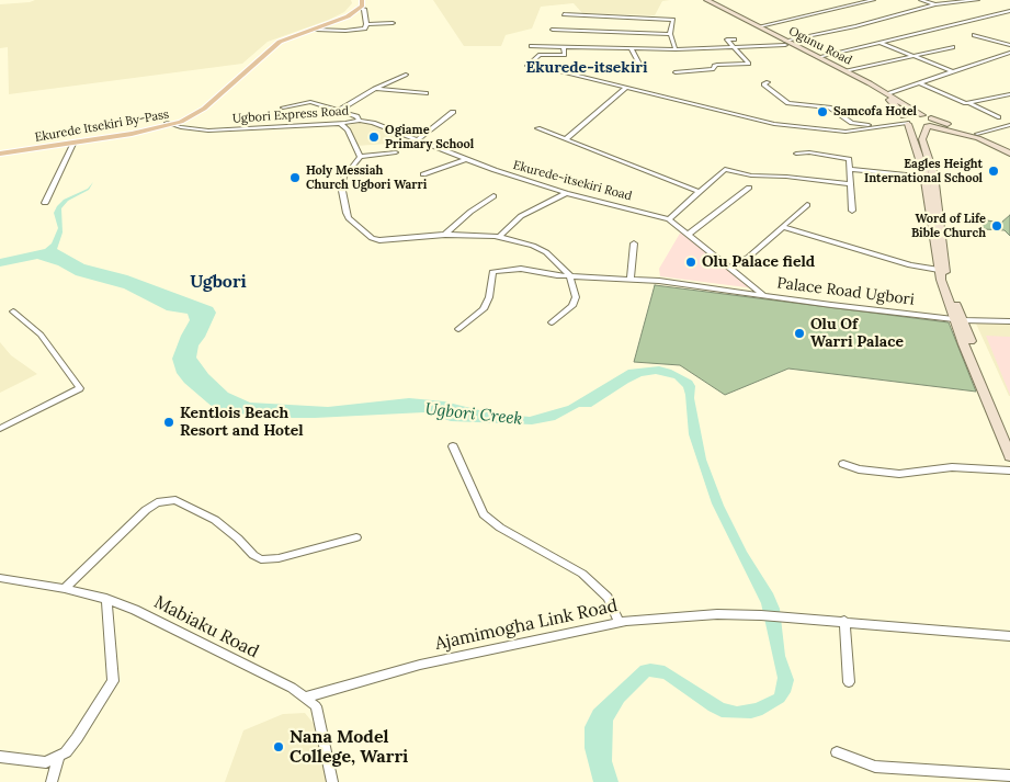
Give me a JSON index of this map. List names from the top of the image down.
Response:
{
  "streets": {
    "main road": ["Ogunu Road", "Ekurede Itsekiri By-Pass"],
    "street": [
      "Ugbori Express Road",
      "Ekurede-itsekiri Road",
      "Palace Road Ugbori",
      "Ajamimogha Link Road",
      "Mabiaku Road"
    ]
  },
  "crossings": [
    ["Ugbori Express Road", "Ekurede Itsekiri By-Pass"],
    ["Ugbori Express Road", "Ekurede-itsekiri Road"],
    ["Ekurede-itsekiri Road", "Palace Road Ugbori"],
    ["Ajamimogha Link Road", "Mabiaku Road"]
  ],
  "districts": ["Ekurede-itsekiri", "Ugbori"],
  "water": ["Ugbori Creek"],
  "places": [
    "Samcofa Hotel",
    "Ogiame Primary School",
    "Eagles Height International School",
    "Holy Messiah Church Ugbori Warri",
    "Word of Life Bible Church",
    "Olu Palace field",
    "Olu Of Warri Palace",
    "Kentlois Beach Resort and Hotel",
    "Nana Model College, Warri"
  ]
}
